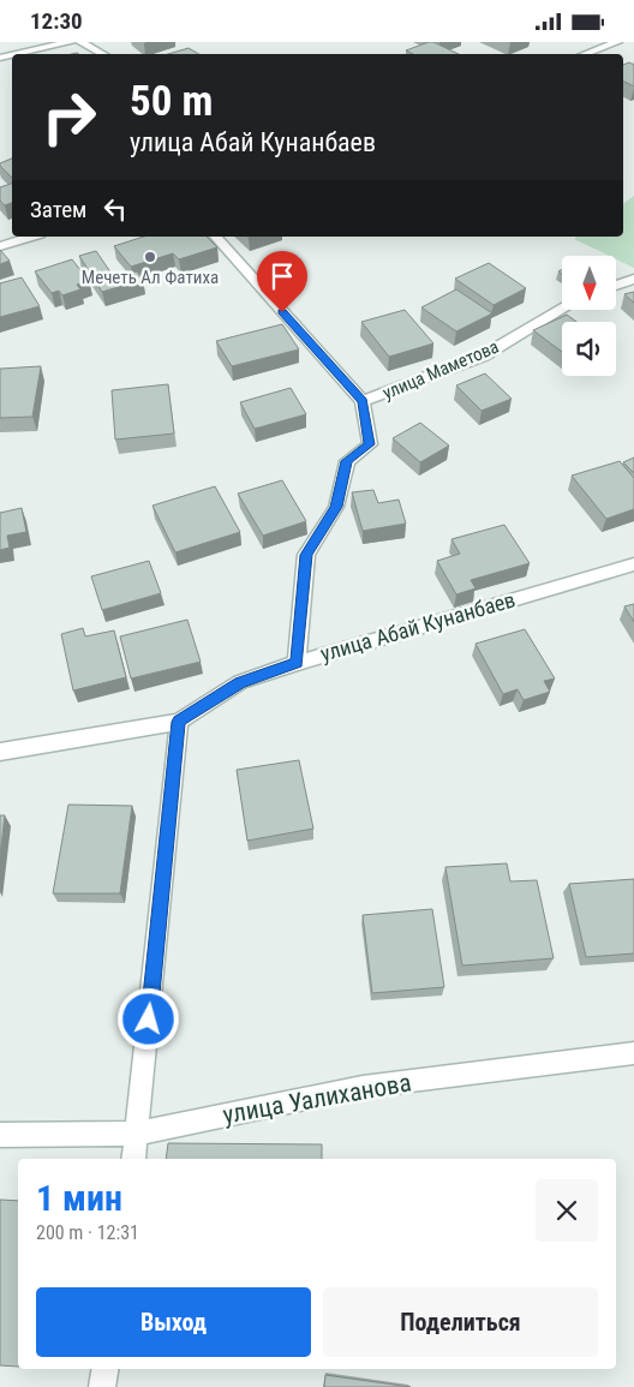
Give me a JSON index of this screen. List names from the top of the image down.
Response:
{
  "streets": {
    "street": ["улица Маметова", "улица Абай Кунанбаев", "улица Уалиханова"]
  },
  "places": ["Мечеть Ал Фатиха"],
  "north": "bottom",
  "page": {
    "status": "12:30",
    "turn": ["50 m", "улица Абай Кунанбаев"],
    "then": "Затем",
    "heading": ["1 мин", "200 m · 12:31"],
    "buttons": ["Выход", "Поделиться"]
  }
}
